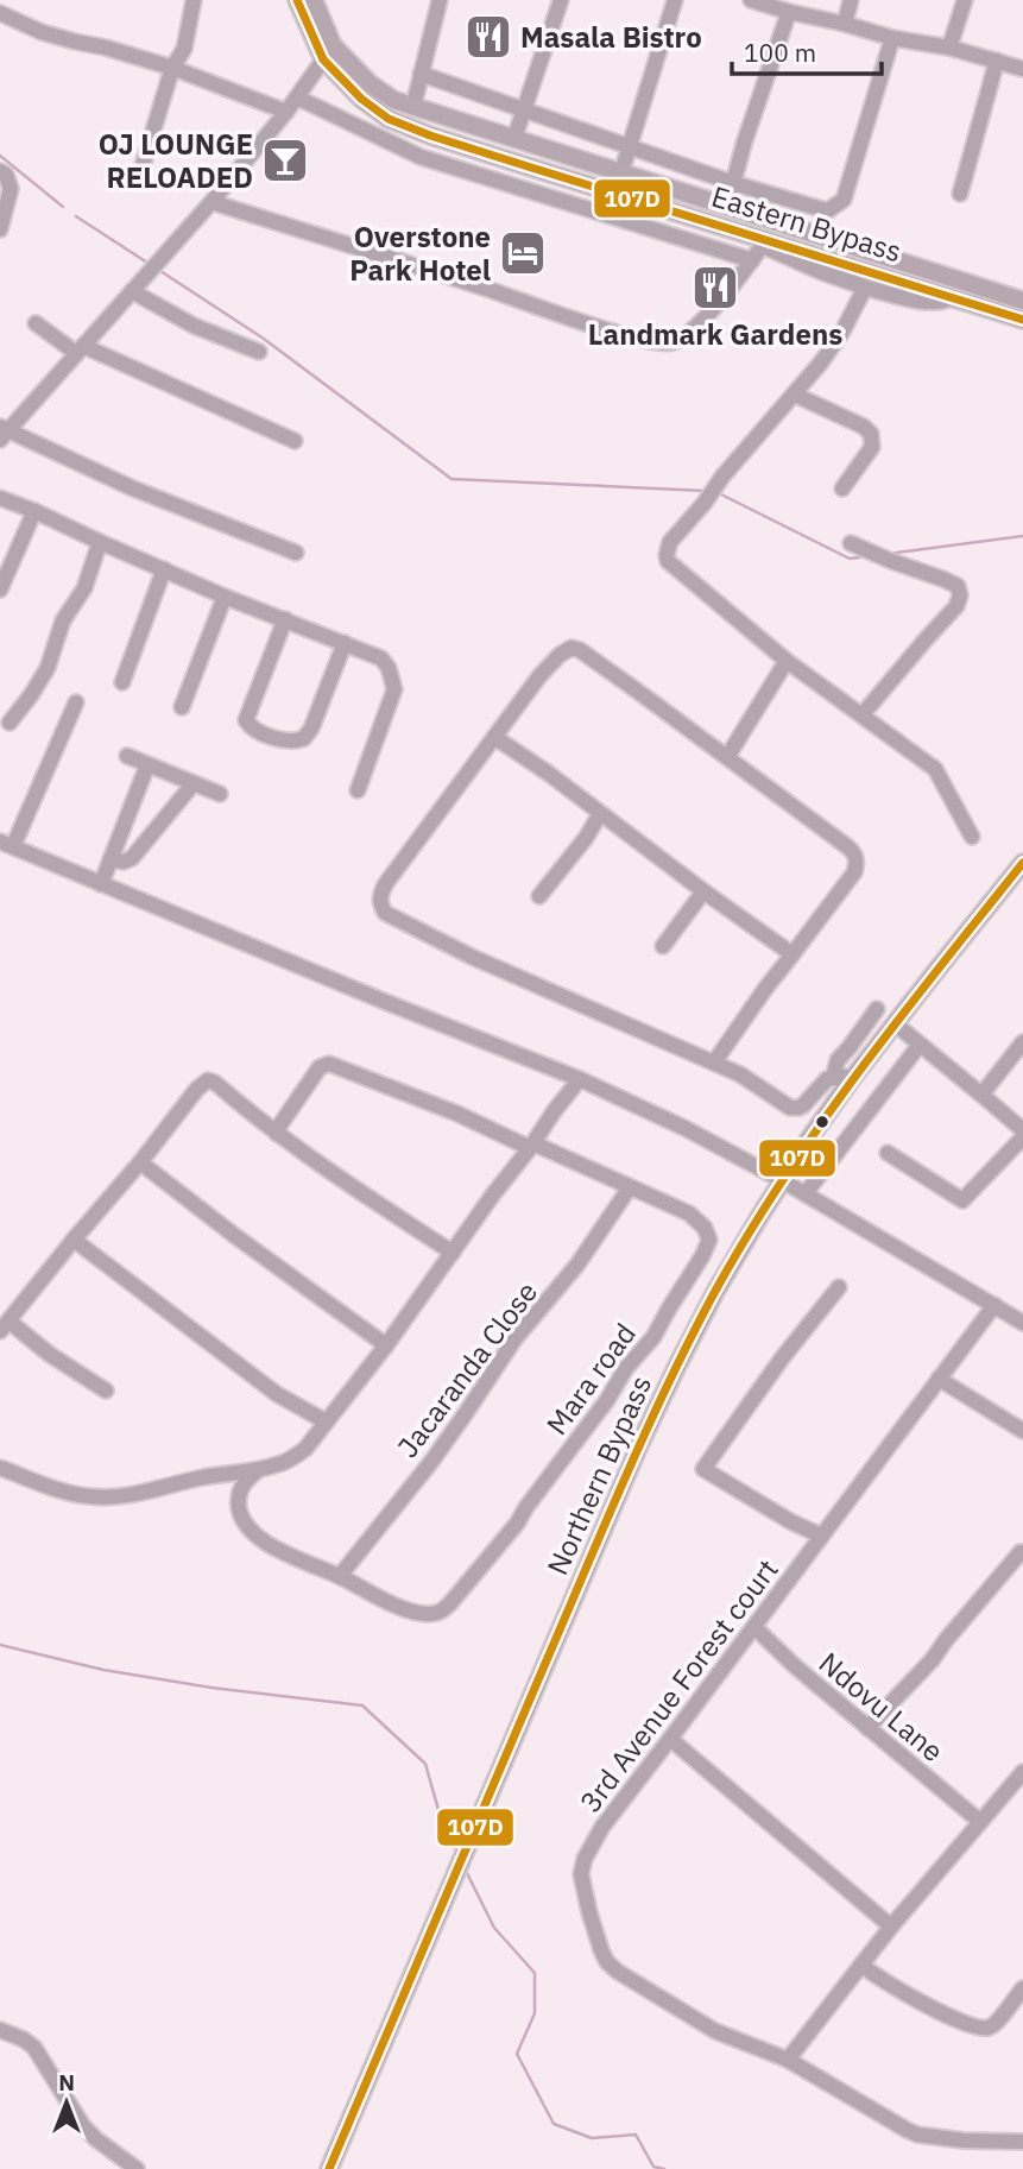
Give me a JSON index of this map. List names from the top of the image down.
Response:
{
  "streets": {
    "main road": ["Eastern Bypass", "Northern Bypass"],
    "street": [
      "Jacaranda Close",
      "Mara road",
      "3rd Avenue Forest court",
      "Ndovu Lane"
    ]
  },
  "crossings": [
    ["Jacaranda Close", "Mara road"],
    ["3rd Avenue Forest court", "Ndovu Lane"]
  ],
  "places": {
    "restaurant": ["Masala Bistro", "Landmark Gardens"],
    "bar": ["OJ LOUNGE RELOADED"],
    "hotel": ["Overstone Park Hotel"]
  },
  "lines": ["transit line 107D"],
  "scale_bar": "100 m",
  "north": "top"
}
